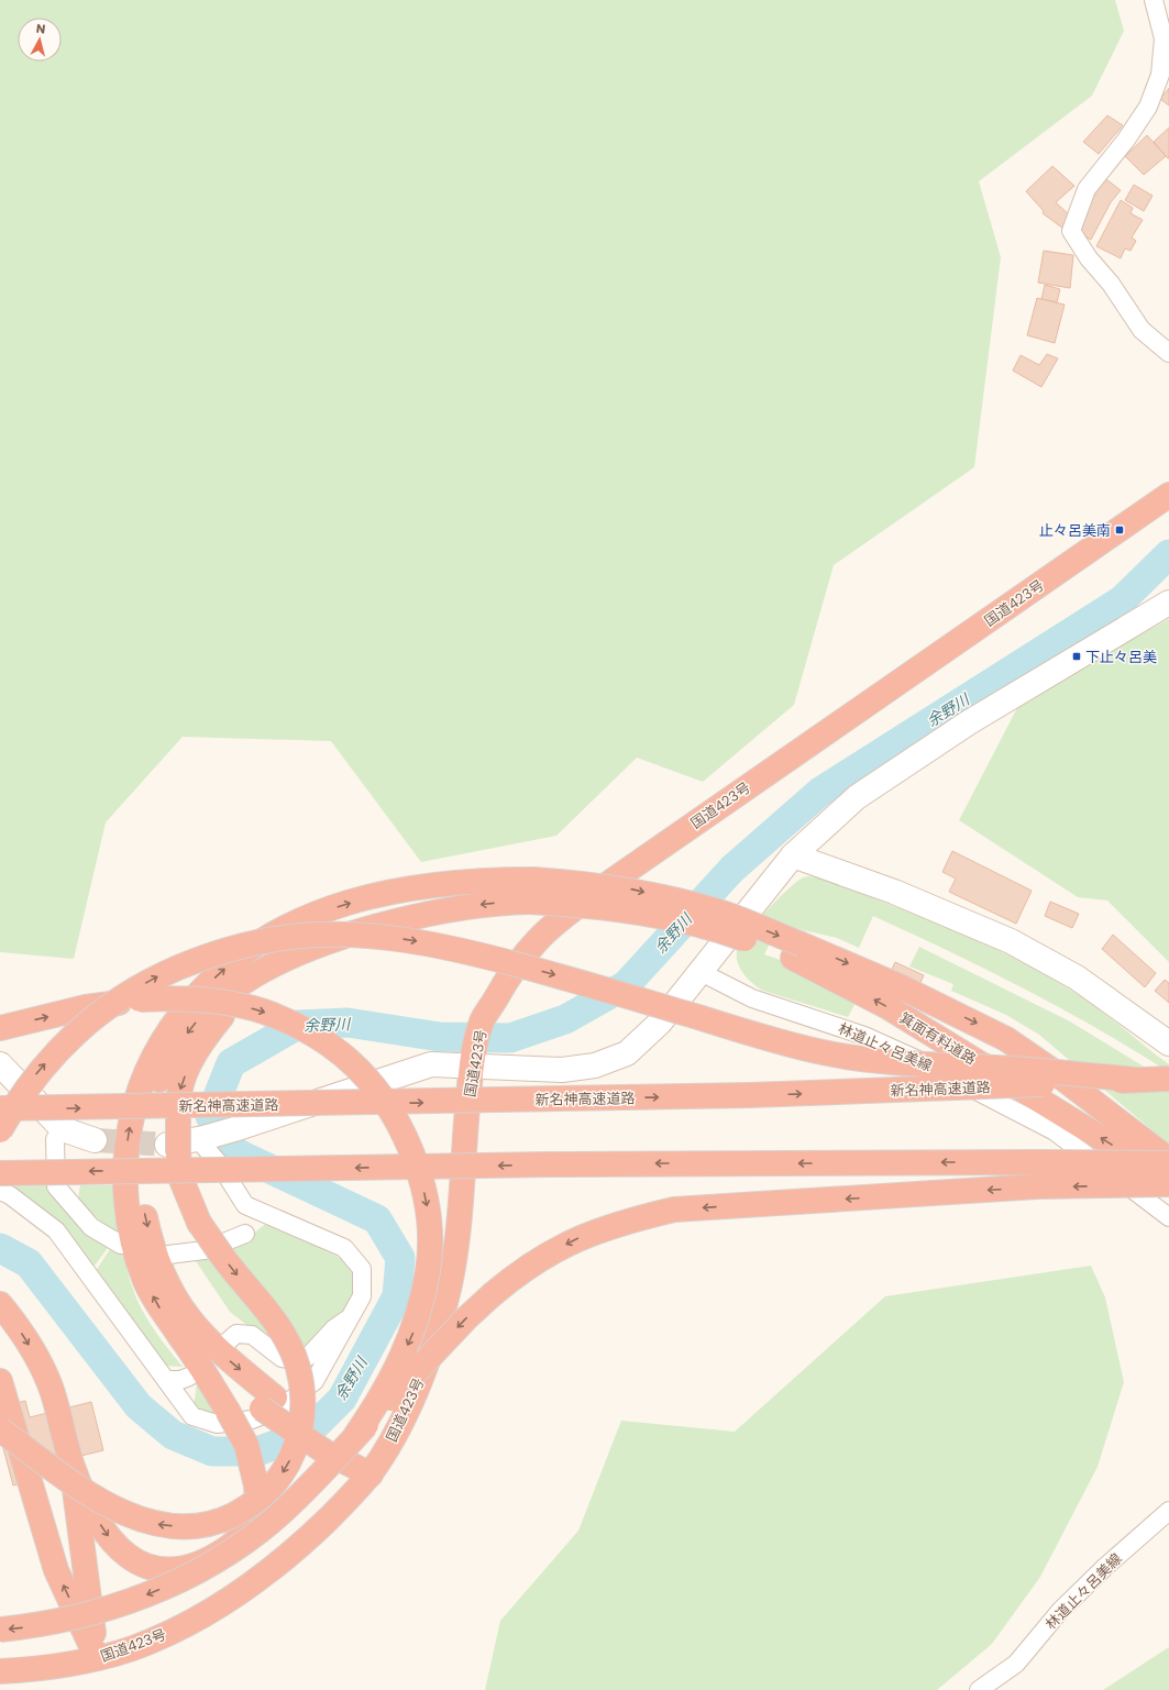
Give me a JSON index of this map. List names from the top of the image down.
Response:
{
  "streets": {
    "highway": ["国道423号", "箕面有料道路", "新名神高速道路"],
    "street": ["林道止々呂美線"]
  },
  "water": ["余野川"],
  "places": {
    "transit": ["止々呂美南", "下止々呂美"]
  },
  "north": "top"
}
